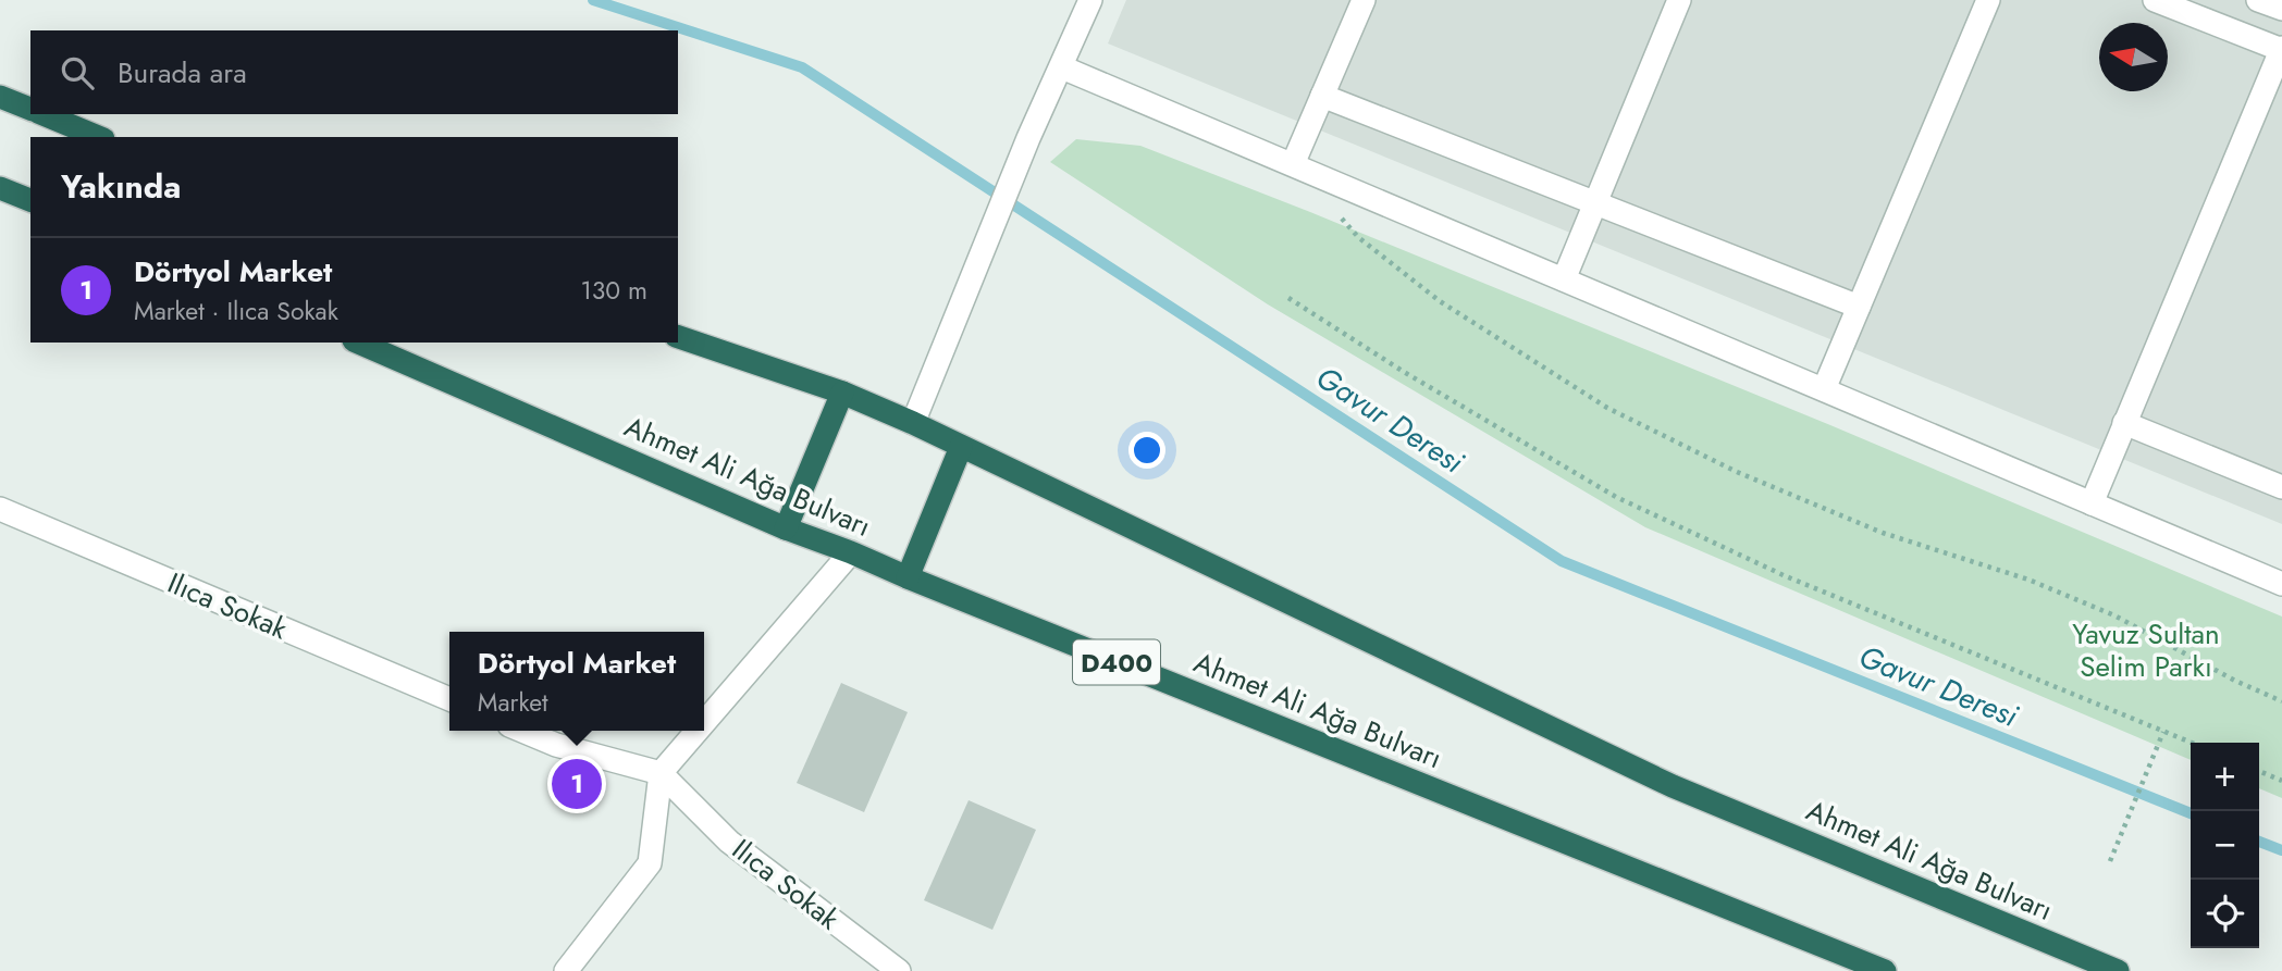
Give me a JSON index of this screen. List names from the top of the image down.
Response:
{
  "streets": {
    "highway": ["Ahmet Ali Ağa Bulvarı", "D400"],
    "street": ["Ilıca Sokak"]
  },
  "water": ["Gavur Deresi"],
  "parks": ["Yavuz Sultan Selim Parkı"],
  "north": "left",
  "page": {
    "search": "Burada ara",
    "heading": "Yakında",
    "list": [
      {
        "mark": "1",
        "name": "Dörtyol Market",
        "note": "Market · Ilıca Sokak",
        "value": "130 m"
      }
    ],
    "popup": ["Dörtyol Market", "Market"],
    "map_buttons": ["+", "−"],
    "pins": "1"
  }
}
